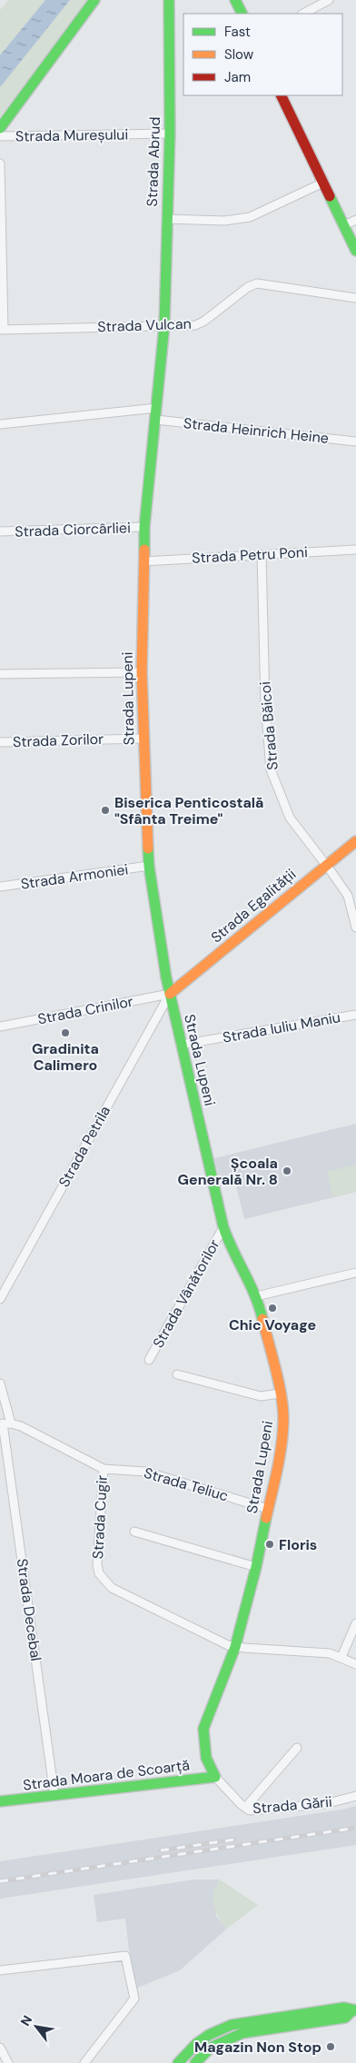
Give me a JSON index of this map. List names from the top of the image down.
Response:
{
  "streets": {
    "street": [
      "Strada Mureșului",
      "Strada Abrud",
      "Strada Vulcan",
      "Strada Heinrich Heine",
      "Strada Ciorcârliei",
      "Strada Petru Poni",
      "Strada Lupeni",
      "Strada Băicoi",
      "Strada Zorilor",
      "Strada Armoniei",
      "Strada Egalității",
      "Strada Crinilor",
      "Strada Iuliu Maniu",
      "Strada Petrila",
      "Strada Vânătorilor",
      "Strada Teliuc",
      "Strada Cugir",
      "Strada Decebal",
      "Strada Moara de Scoarță",
      "Strada Gării"
    ]
  },
  "crossings": [
    ["Strada Mureșului", "Strada Abrud"],
    ["Strada Abrud", "Strada Vulcan"],
    ["Strada Abrud", "Strada Lupeni"],
    ["Strada Vulcan", "Strada Lupeni"],
    ["Strada Heinrich Heine", "Strada Lupeni"],
    ["Strada Ciorcârliei", "Strada Lupeni"],
    ["Strada Petru Poni", "Strada Lupeni"],
    ["Strada Petru Poni", "Strada Băicoi"],
    ["Strada Lupeni", "Strada Zorilor"],
    ["Strada Lupeni", "Strada Armoniei"],
    ["Strada Lupeni", "Strada Egalității"],
    ["Strada Lupeni", "Strada Crinilor"],
    ["Strada Lupeni", "Strada Iuliu Maniu"],
    ["Strada Lupeni", "Strada Petrila"],
    ["Strada Lupeni", "Strada Vânătorilor"],
    ["Strada Lupeni", "Strada Teliuc"],
    ["Strada Lupeni", "Strada Cugir"],
    ["Strada Lupeni", "Strada Moara de Scoarță"],
    ["Strada Lupeni", "Strada Gării"],
    ["Strada Băicoi", "Strada Egalității"],
    ["Strada Egalității", "Strada Crinilor"],
    ["Strada Egalității", "Strada Petrila"],
    ["Strada Crinilor", "Strada Petrila"],
    ["Strada Teliuc", "Strada Cugir"],
    ["Strada Cugir", "Strada Decebal"],
    ["Strada Decebal", "Strada Moara de Scoarță"],
    ["Strada Moara de Scoarță", "Strada Gării"]
  ],
  "places": [
    "Biserica Penticostală \"Sfânta Treime\"",
    "Gradinita Calimero",
    "Școala Generală Nr. 8",
    "Chic Voyage",
    "Floris",
    "Magazin Non Stop"
  ],
  "legend": ["Fast", "Slow", "Jam"],
  "north": "top left"
}
